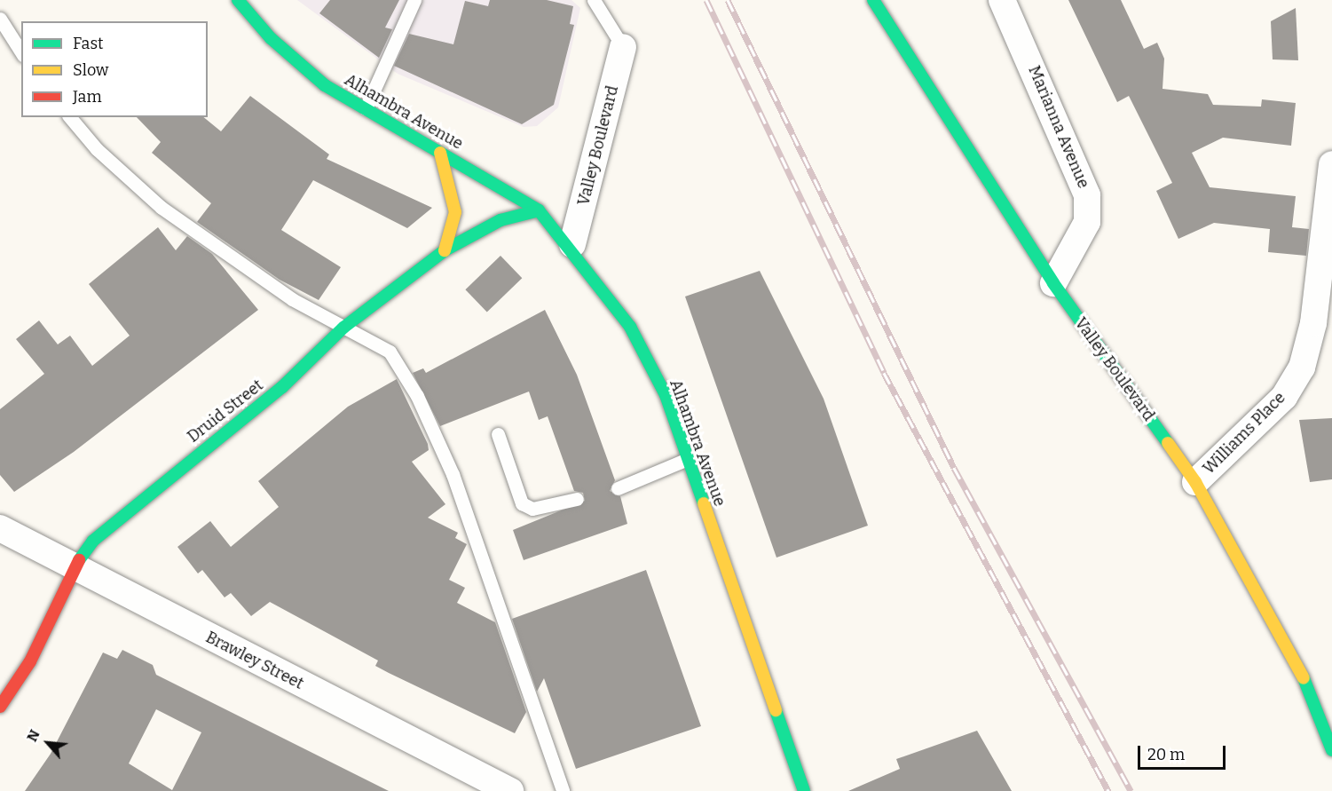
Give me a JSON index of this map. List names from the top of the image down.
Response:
{
  "streets": {
    "main road": ["Alhambra Avenue", "Valley Boulevard", "Druid Street"],
    "street": ["Marianna Avenue", "Williams Place", "Brawley Street"]
  },
  "crossings": [
    ["Alhambra Avenue", "Valley Boulevard"],
    ["Alhambra Avenue", "Druid Street"],
    ["Marianna Avenue", "Valley Boulevard"],
    ["Valley Boulevard", "Williams Place"],
    ["Druid Street", "Brawley Street"]
  ],
  "legend": ["Fast", "Slow", "Jam"],
  "scale_bar": "20 m",
  "north": "top left"
}
